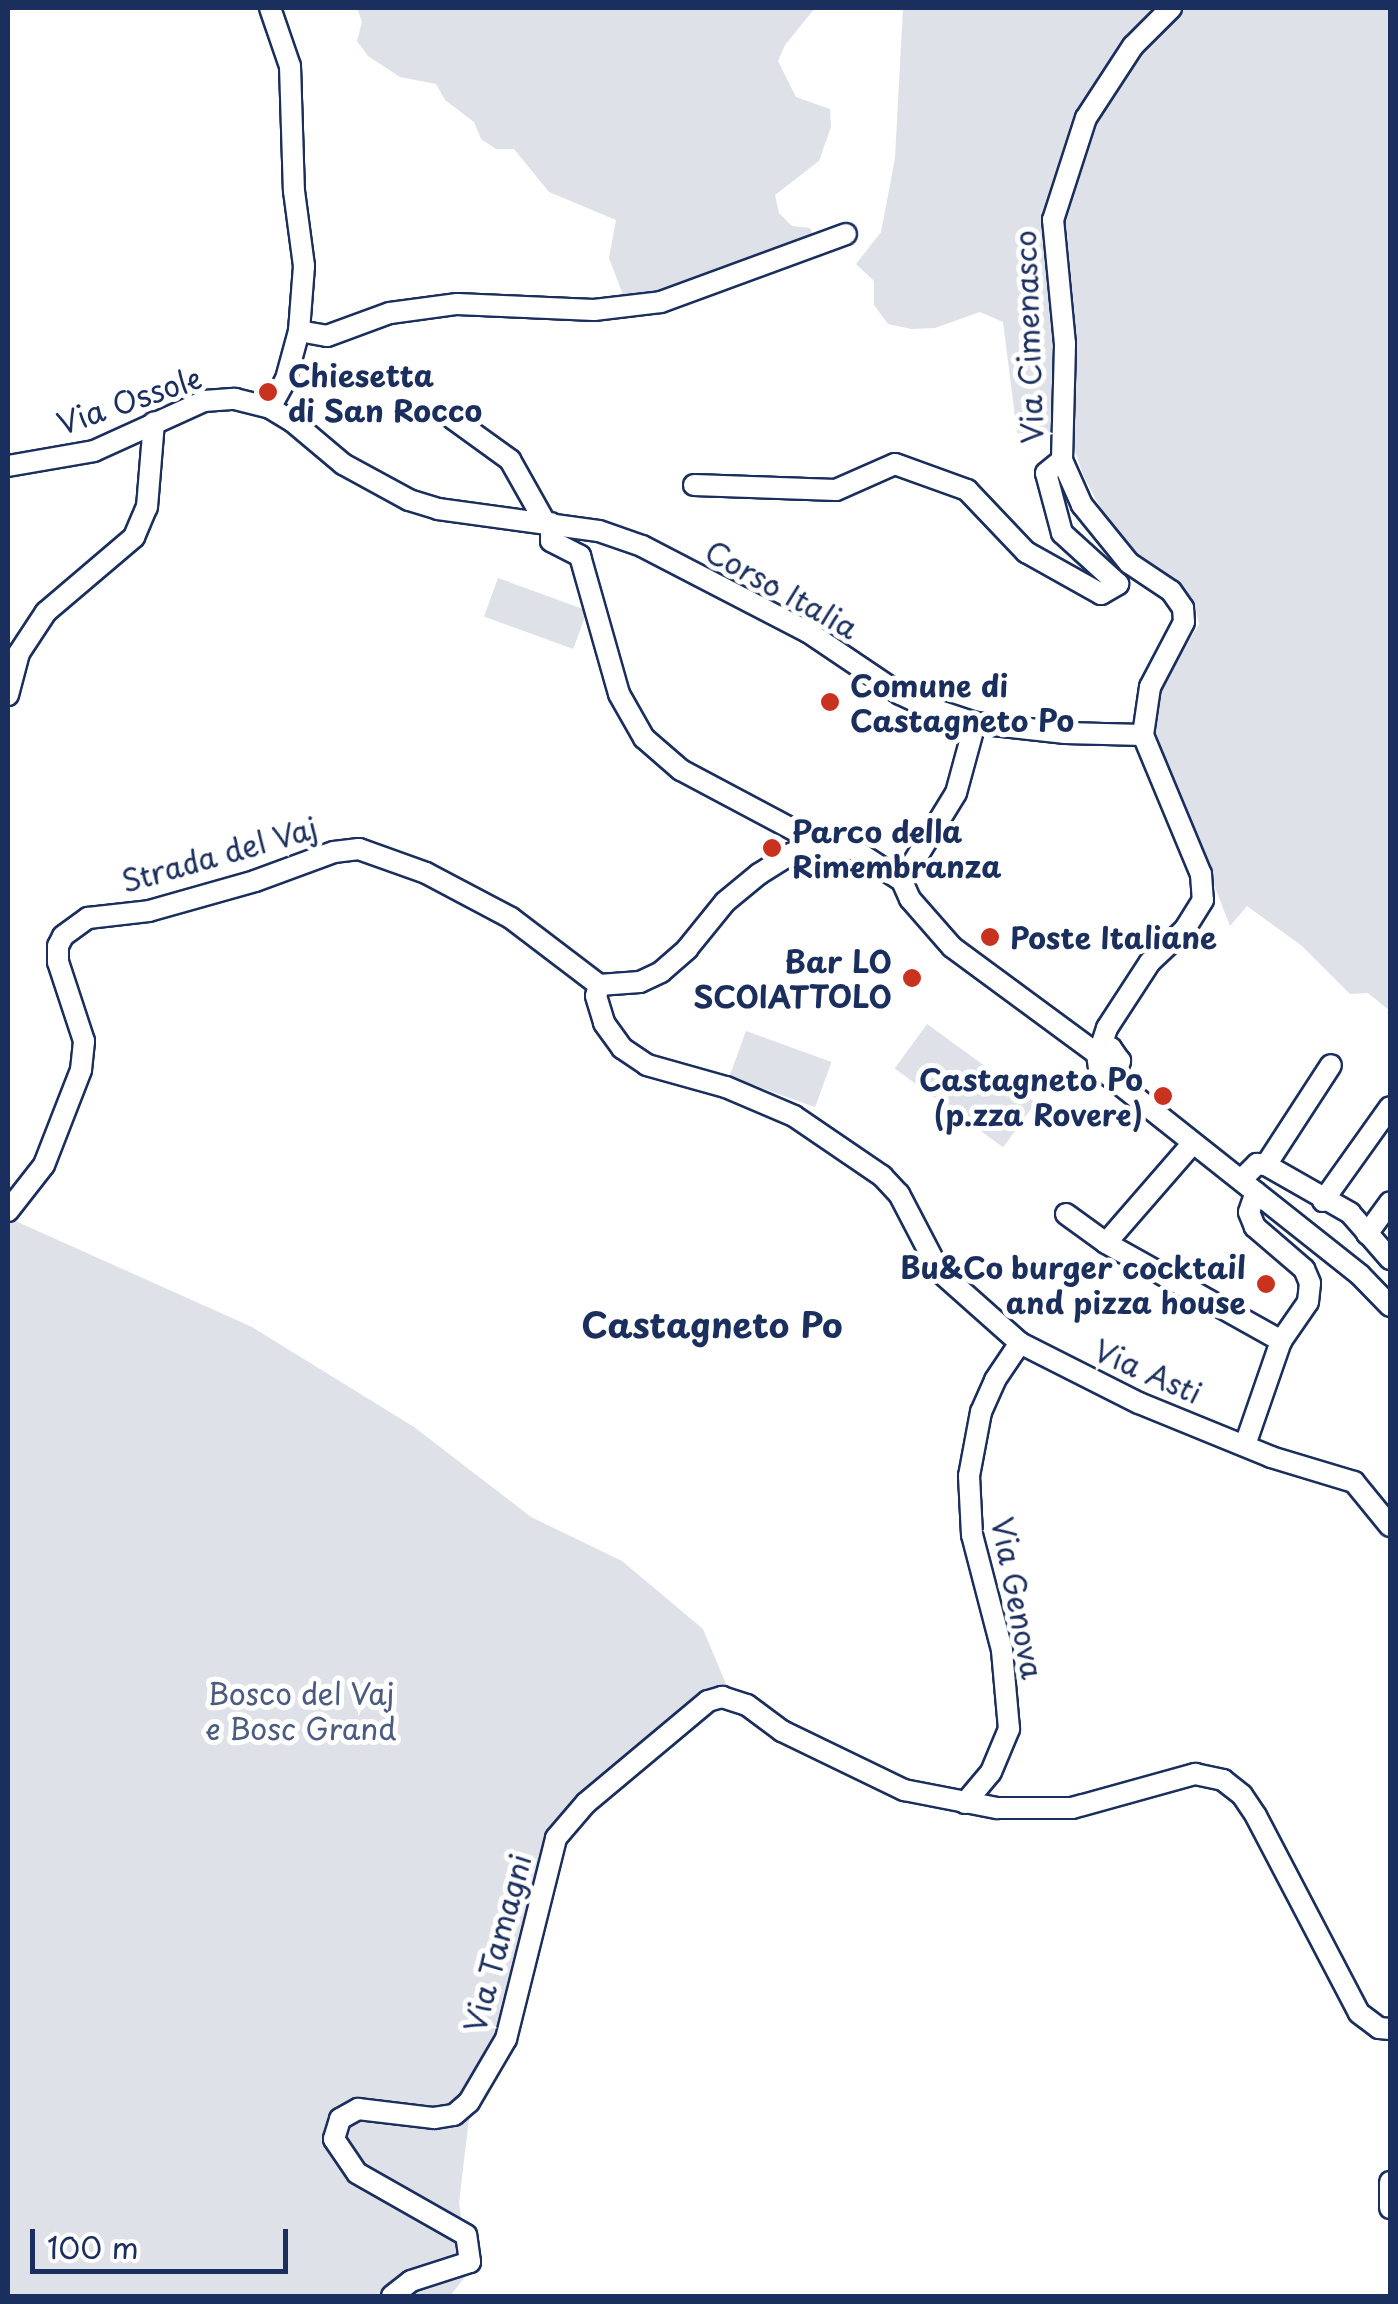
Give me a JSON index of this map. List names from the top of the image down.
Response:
{
  "streets": {
    "street": [
      "Via Cimenasco",
      "Via Ossole",
      "Corso Italia",
      "Strada del Vaj",
      "Via Asti",
      "Via Genova",
      "Via Tamagni"
    ]
  },
  "crossings": [
    ["Via Cimenasco", "Corso Italia"],
    ["Via Ossole", "Corso Italia"],
    ["Strada del Vaj", "Via Asti"],
    ["Via Asti", "Via Genova"],
    ["Via Genova", "Via Tamagni"]
  ],
  "districts": ["Castagneto Po"],
  "parks": ["Bosco del Vaj e Bosc Grand"],
  "places": [
    "Chiesetta di San Rocco",
    "Comune di Castagneto Po",
    "Parco della Rimembranza",
    "Poste Italiane",
    "Bar LO SCOIATTOLO",
    "Castagneto Po (p.zza Rovere)",
    "Bu&Co burger cocktail and pizza house"
  ],
  "scale_bar": "100 m"
}
